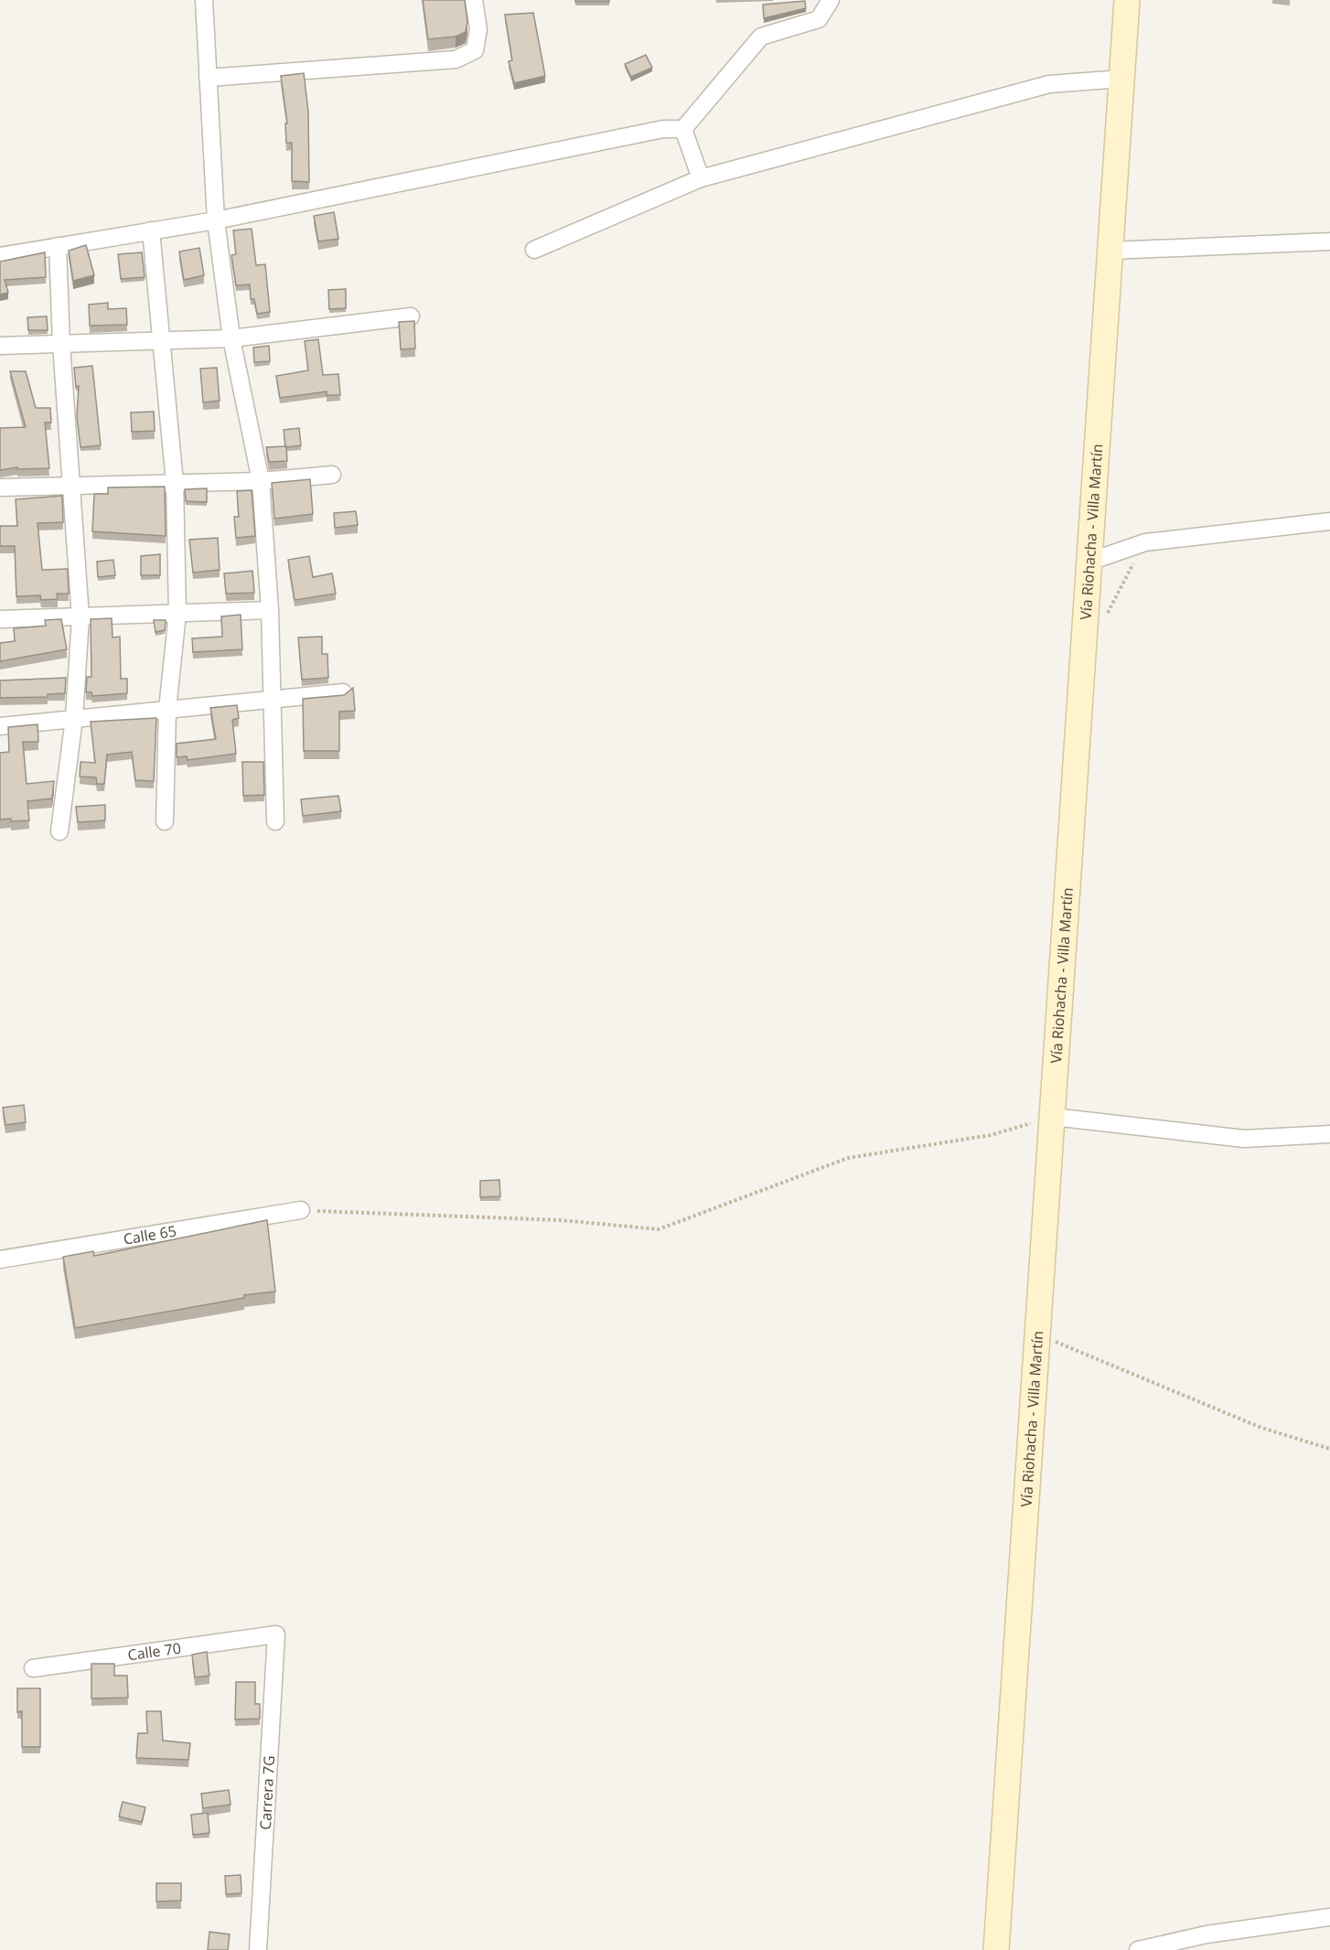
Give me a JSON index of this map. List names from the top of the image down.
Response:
{
  "streets": {
    "main road": ["Vía Riohacha - Villa Martín"],
    "street": ["Calle 65", "Calle 70", "Carrera 7G"]
  },
  "crossings": [
    ["Calle 70", "Carrera 7G"]
  ]
}
